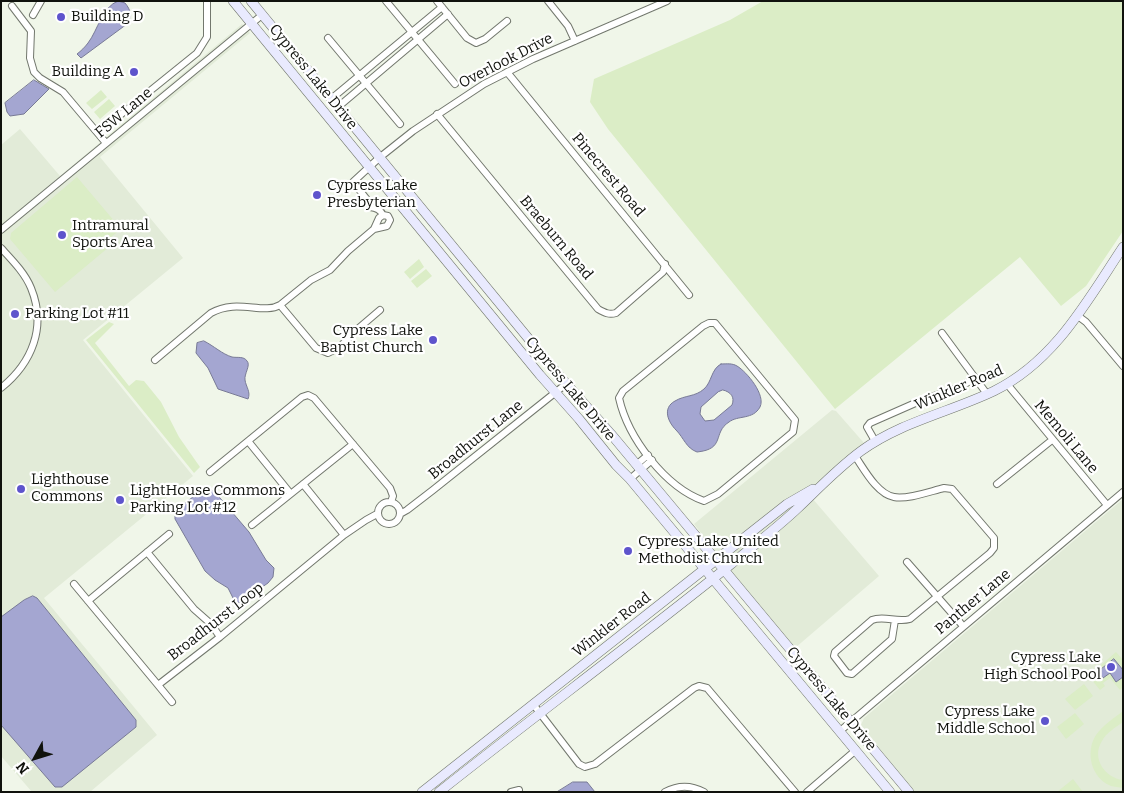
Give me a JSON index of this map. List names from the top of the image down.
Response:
{
  "streets": {
    "main road": ["Cypress Lake Drive", "Winkler Road"],
    "street": [
      "Overlook Drive",
      "FSW Lane",
      "Pinecrest Road",
      "Braeburn Road",
      "Memoli Lane",
      "Broadhurst Lane",
      "Panther Lane",
      "Broadhurst Loop"
    ]
  },
  "crossings": [
    ["Overlook Drive", "Cypress Lake Drive"],
    ["Overlook Drive", "Pinecrest Road"],
    ["Overlook Drive", "Braeburn Road"],
    ["Cypress Lake Drive", "FSW Lane"],
    ["Cypress Lake Drive", "Winkler Road"],
    ["Cypress Lake Drive", "Broadhurst Lane"],
    ["Cypress Lake Drive", "Panther Lane"],
    ["Pinecrest Road", "Braeburn Road"],
    ["Winkler Road", "Memoli Lane"],
    ["Memoli Lane", "Panther Lane"],
    ["Broadhurst Lane", "Broadhurst Loop"]
  ],
  "places": [
    "Building D",
    "Building A",
    "Cypress Lake Presbyterian",
    "Intramural Sports Area",
    "Parking Lot #11",
    "Cypress Lake Baptist Church",
    "Lighthouse Commons",
    "LightHouse Commons Parking Lot #12",
    "Cypress Lake United Methodist Church",
    "Cypress Lake High School Pool",
    "Cypress Lake Middle School"
  ],
  "north": "bottom left"
}
